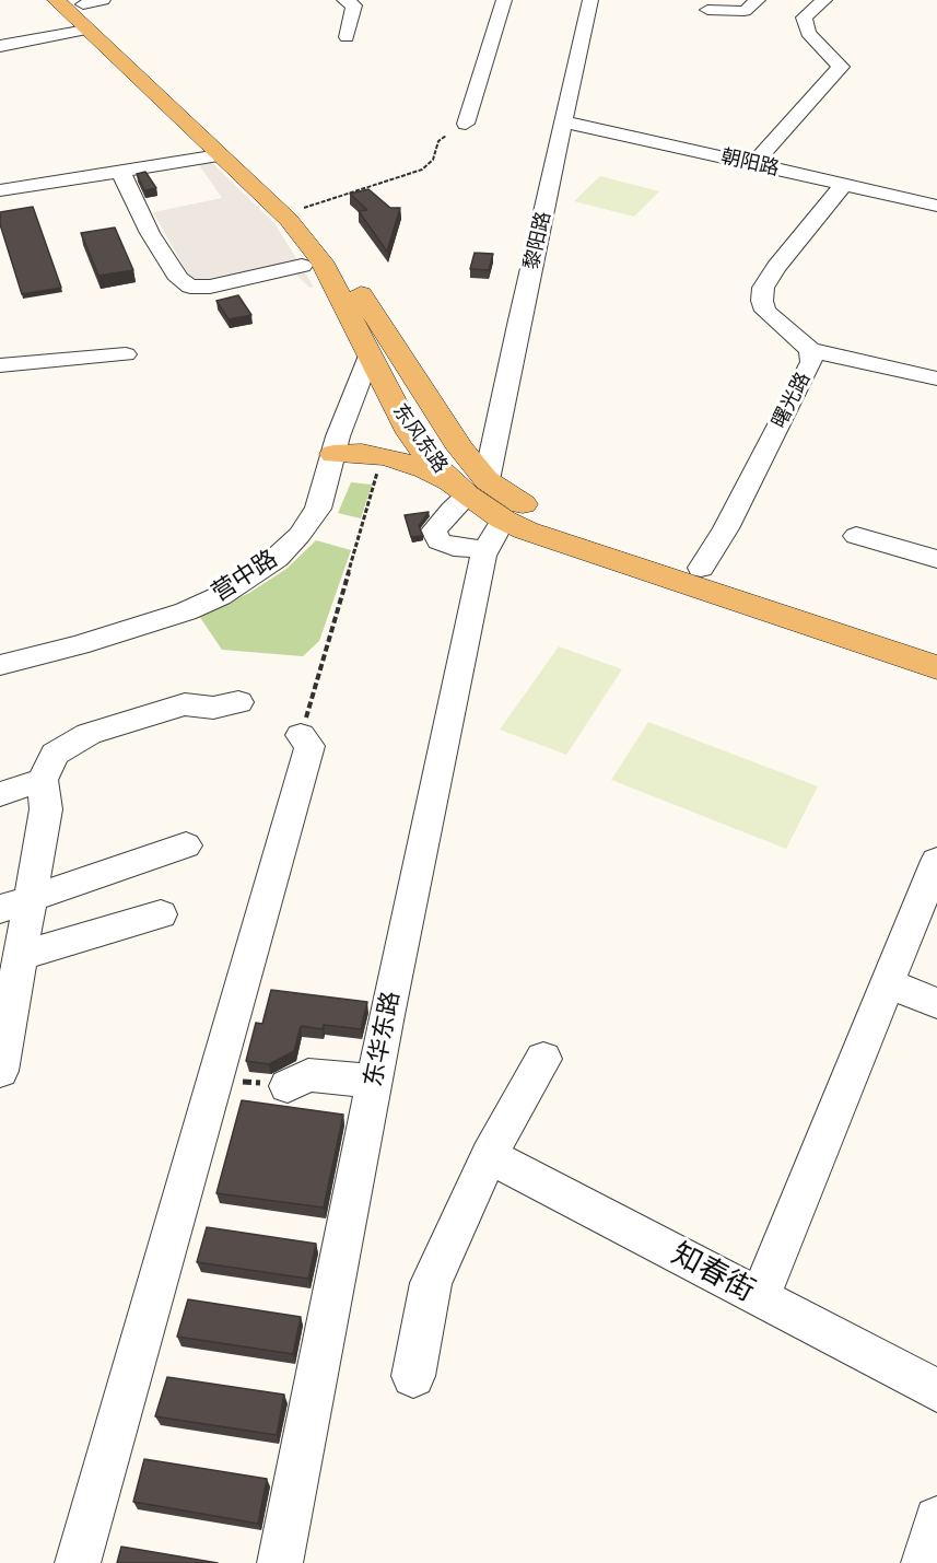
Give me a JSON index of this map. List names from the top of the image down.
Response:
{
  "streets": {
    "main road": ["东风东路"],
    "street": [
      "朝阳路",
      "黎阳路",
      "曙光路",
      "营中路",
      "东华东路",
      "知春街"
    ]
  },
  "crossings": [
    ["朝阳路", "黎阳路"],
    ["朝阳路", "曙光路"],
    ["黎阳路", "东风东路"],
    ["曙光路", "东风东路"],
    ["东风东路", "营中路"],
    ["东风东路", "东华东路"]
  ]
}
